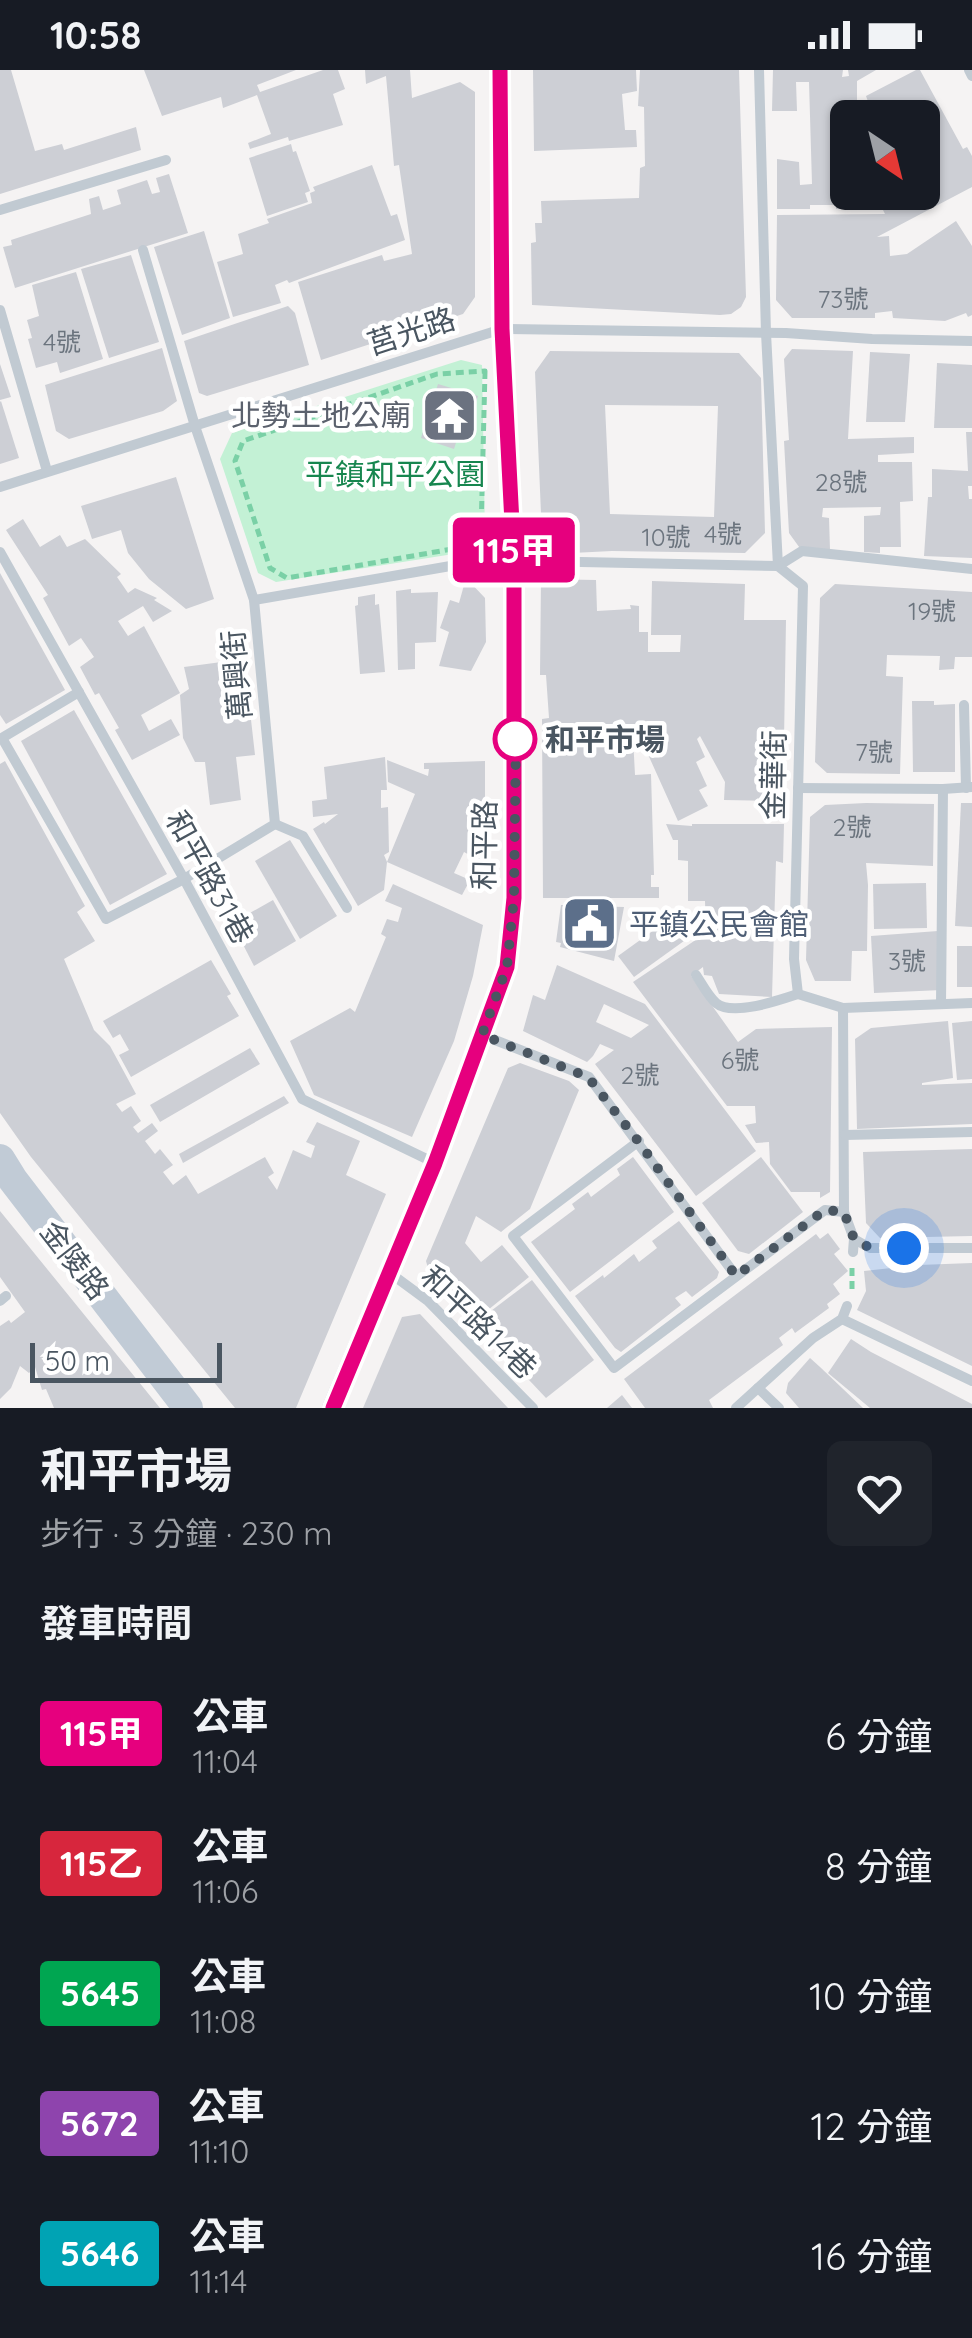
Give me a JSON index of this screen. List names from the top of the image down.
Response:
{
  "streets": {
    "main road": ["金陵路"],
    "street": ["和平路"],
    "lane": [
      "莒光路",
      "萬興街",
      "金華街",
      "和平路31巷",
      "和平路14巷"
    ]
  },
  "crossings": [
    ["莒光路", "萬興街"],
    ["莒光路", "和平路"],
    ["和平路", "和平路31巷"],
    ["和平路", "和平路14巷"]
  ],
  "parks": ["平鎮和平公園"],
  "places": {
    "temple": ["北勢土地公廟"],
    "other": ["和平市場"],
    "public building": ["平鎮公民會館"]
  },
  "lines": ["bus line 115甲"],
  "house_numbers": [
    "73號",
    "4號",
    "28號",
    "4號",
    "10號",
    "19號",
    "7號",
    "2號",
    "3號",
    "6號",
    "2號"
  ],
  "scale_bar": "50 m",
  "north": "bottom right",
  "page": {
    "status": "10:58",
    "on_map": "115甲",
    "scale": "50 m",
    "heading": [
      ["和平市場", "步行 · 3 分鐘 · 230 m"],
      "發車時間"
    ],
    "list": [
      {
        "mark": "115甲",
        "name": "公車",
        "note": "11:04",
        "value": "6 分鐘"
      },
      {
        "mark": "115乙",
        "name": "公車",
        "note": "11:06",
        "value": "8 分鐘"
      },
      {
        "mark": "5645",
        "name": "公車",
        "note": "11:08",
        "value": "10 分鐘"
      },
      {
        "mark": "5672",
        "name": "公車",
        "note": "11:10",
        "value": "12 分鐘"
      },
      {
        "mark": "5646",
        "name": "公車",
        "note": "11:14",
        "value": "16 分鐘"
      }
    ]
  }
}
